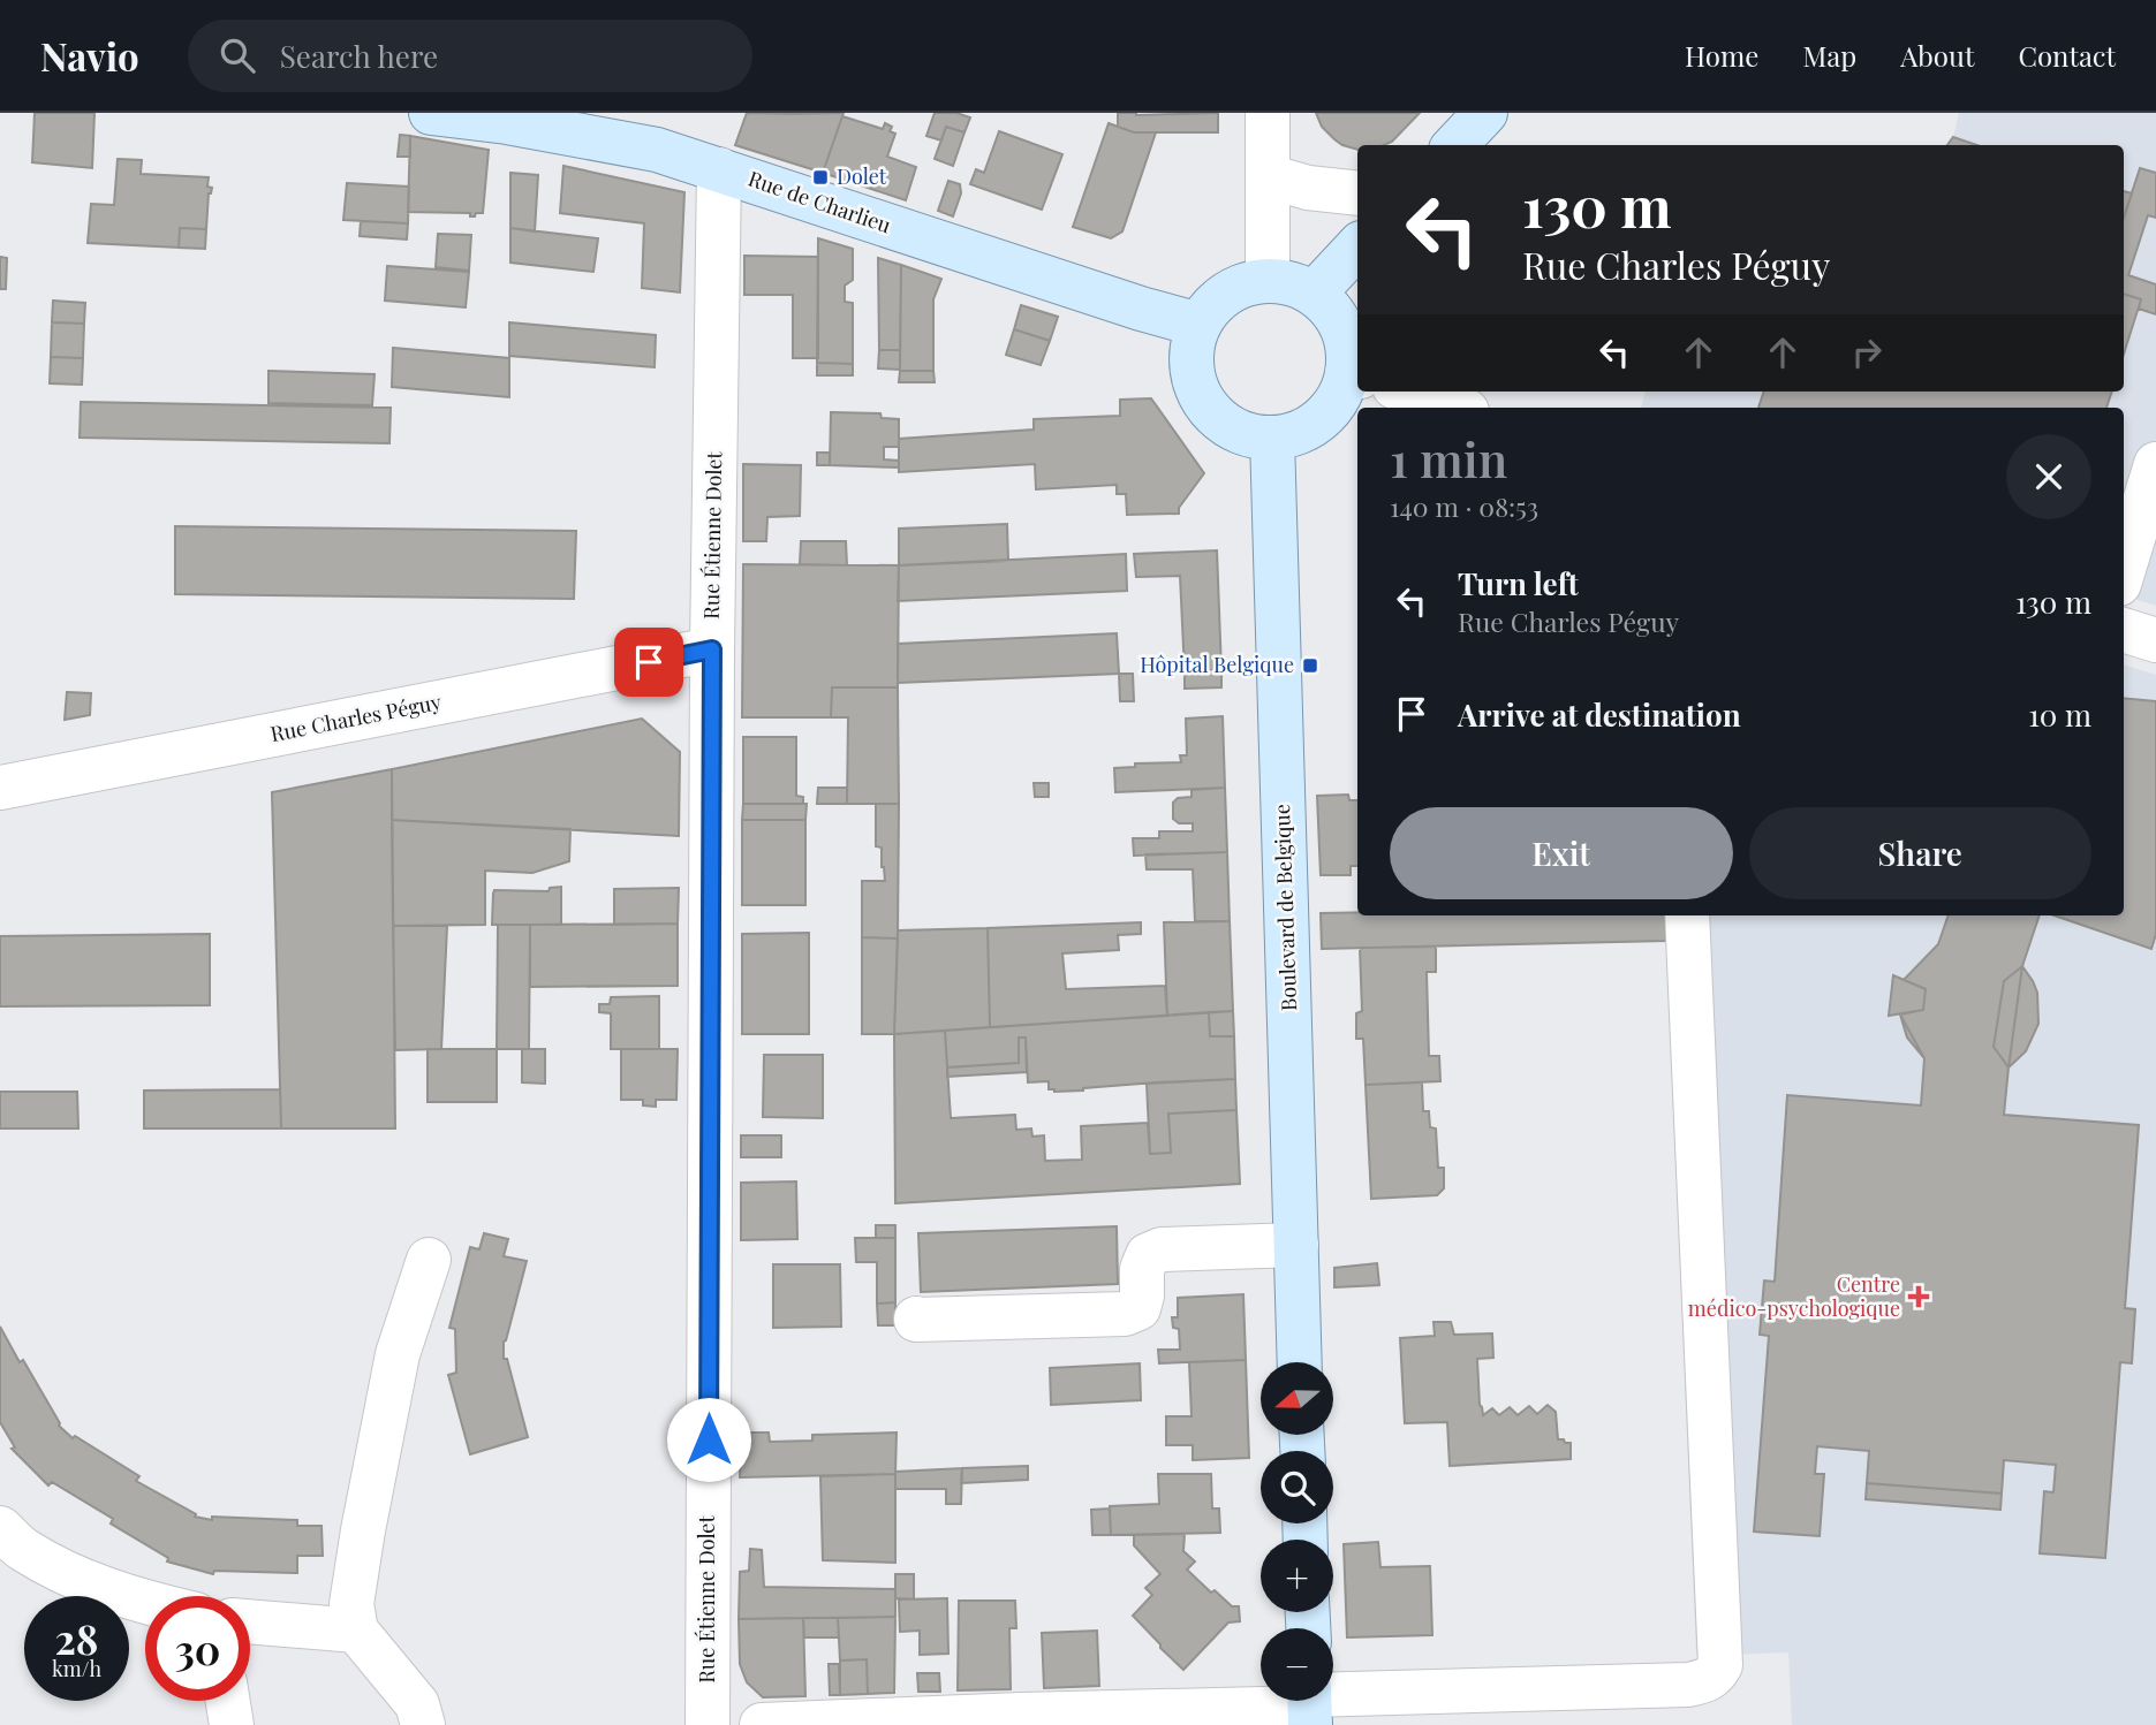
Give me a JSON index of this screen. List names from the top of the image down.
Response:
{
  "streets": {
    "main road": ["Rue de Charlieu", "Boulevard de Belgique"],
    "street": ["Rue Étienne Dolet", "Rue Charles Péguy"]
  },
  "crossings": [
    ["Rue de Charlieu", "Rue Étienne Dolet"],
    ["Rue de Charlieu", "Boulevard de Belgique"],
    ["Rue Étienne Dolet", "Rue Charles Péguy"]
  ],
  "places": {
    "transit": ["Dolet", "Hôpital Belgique"],
    "health": ["Centre médico-psychologique"]
  },
  "north": "left",
  "page": {
    "header": "Navio",
    "search": "Search here",
    "nav": [
      "Home",
      "Map",
      "About",
      "Contact"
    ],
    "turn": ["130 m", "Rue Charles Péguy"],
    "heading": ["1 min", "140 m · 08:53"],
    "list": [
      {
        "name": "Turn left",
        "note": "Rue Charles Péguy",
        "value": "130 m"
      },
      {
        "name": "Arrive at destination",
        "value": "10 m"
      }
    ],
    "buttons": ["Exit", "Share"],
    "map_buttons": ["+", "−"],
    "speed": "28 km/h",
    "limit": "30"
  }
}
